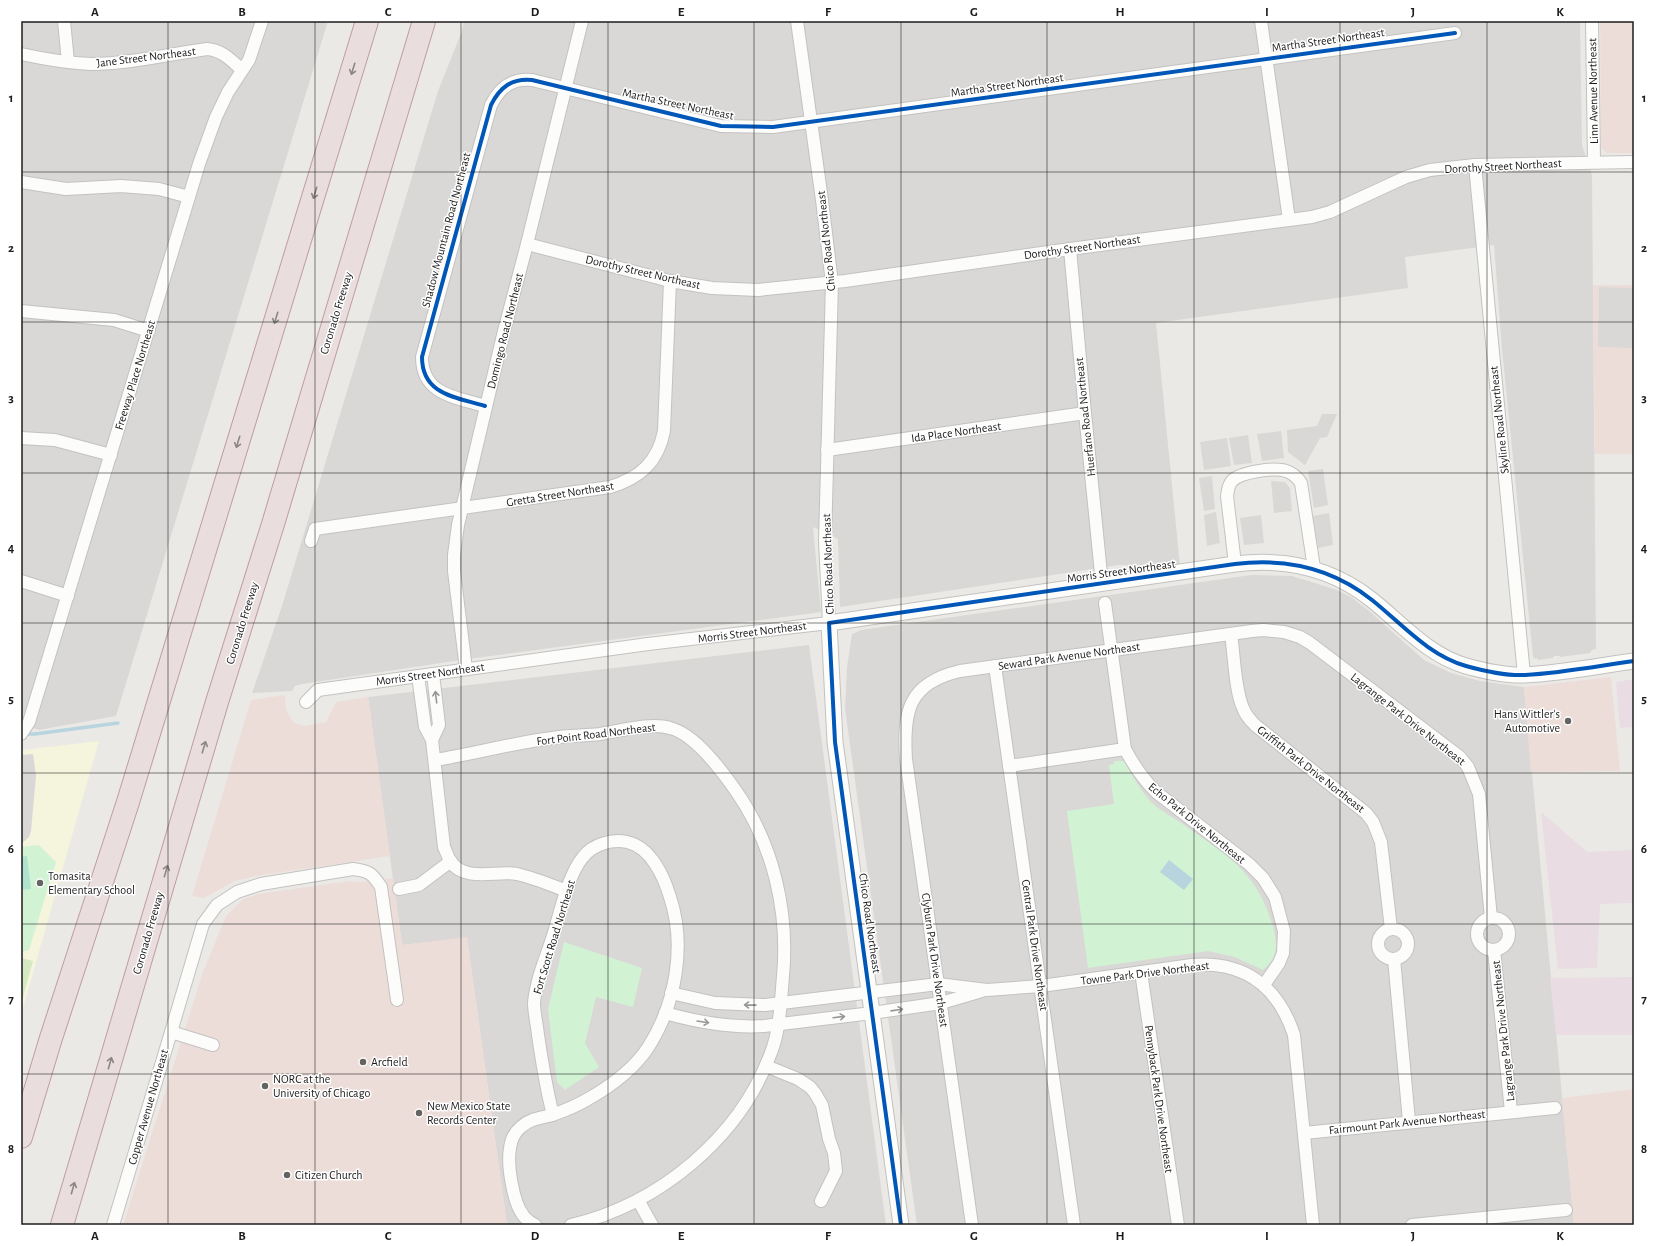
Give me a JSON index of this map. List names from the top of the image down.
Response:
{
  "streets": {
    "highway": ["Coronado Freeway"],
    "street": [
      "Martha Street Northeast",
      "Jane Street Northeast",
      "Linn Avenue Northeast",
      "Dorothy Street Northeast",
      "Shadow Mountain Road Northeast",
      "Chico Road Northeast",
      "Domingo Road Northeast",
      "Freeway Place Northeast",
      "Huerfano Road Northeast",
      "Skyline Road Northeast",
      "Ida Place Northeast",
      "Gretta Street Northeast",
      "Morris Street Northeast",
      "Seward Park Avenue Northeast",
      "Lagrange Park Drive Northeast",
      "Fort Point Road Northeast",
      "Griffith Park Drive Northeast",
      "Echo Park Drive Northeast",
      "Fort Scott Road Northeast",
      "Central Park Drive Northeast",
      "Clyburn Park Drive Northeast",
      "Towne Park Drive Northeast",
      "Pennyback Park Drive Northeast",
      "Copper Avenue Northeast",
      "Fairmount Park Avenue Northeast"
    ]
  },
  "crossings": [
    ["Martha Street Northeast", "Shadow Mountain Road Northeast"],
    ["Martha Street Northeast", "Chico Road Northeast"],
    ["Martha Street Northeast", "Domingo Road Northeast"],
    ["Jane Street Northeast", "Freeway Place Northeast"],
    ["Linn Avenue Northeast", "Dorothy Street Northeast"],
    ["Dorothy Street Northeast", "Chico Road Northeast"],
    ["Dorothy Street Northeast", "Domingo Road Northeast"],
    ["Dorothy Street Northeast", "Huerfano Road Northeast"],
    ["Dorothy Street Northeast", "Skyline Road Northeast"],
    ["Dorothy Street Northeast", "Gretta Street Northeast"],
    ["Shadow Mountain Road Northeast", "Domingo Road Northeast"],
    ["Chico Road Northeast", "Ida Place Northeast"],
    ["Chico Road Northeast", "Morris Street Northeast"],
    ["Chico Road Northeast", "Towne Park Drive Northeast"],
    ["Domingo Road Northeast", "Gretta Street Northeast"],
    ["Domingo Road Northeast", "Morris Street Northeast"],
    ["Huerfano Road Northeast", "Ida Place Northeast"],
    ["Huerfano Road Northeast", "Morris Street Northeast"],
    ["Skyline Road Northeast", "Morris Street Northeast"],
    ["Seward Park Avenue Northeast", "Lagrange Park Drive Northeast"],
    ["Seward Park Avenue Northeast", "Griffith Park Drive Northeast"],
    ["Seward Park Avenue Northeast", "Echo Park Drive Northeast"],
    ["Seward Park Avenue Northeast", "Central Park Drive Northeast"],
    ["Seward Park Avenue Northeast", "Clyburn Park Drive Northeast"],
    ["Lagrange Park Drive Northeast", "Griffith Park Drive Northeast"],
    ["Lagrange Park Drive Northeast", "Fairmount Park Avenue Northeast"],
    ["Fort Point Road Northeast", "Towne Park Drive Northeast"],
    ["Echo Park Drive Northeast", "Towne Park Drive Northeast"],
    ["Fort Scott Road Northeast", "Towne Park Drive Northeast"],
    ["Central Park Drive Northeast", "Towne Park Drive Northeast"],
    ["Clyburn Park Drive Northeast", "Towne Park Drive Northeast"],
    ["Towne Park Drive Northeast", "Pennyback Park Drive Northeast"],
    ["Towne Park Drive Northeast", "Fairmount Park Avenue Northeast"]
  ],
  "places": [
    "Hans Wittler's Automotive",
    "Tomasita Elementary School",
    "Arcfield",
    "NORC at the University of Chicago",
    "New Mexico State Records Center",
    "Citizen Church"
  ],
  "grid": {
    "columns": [
      "A",
      "B",
      "C",
      "D",
      "E",
      "F",
      "G",
      "H",
      "I",
      "J",
      "K"
    ],
    "rows": [
      "1",
      "2",
      "3",
      "4",
      "5",
      "6",
      "7",
      "8"
    ]
  }
}
